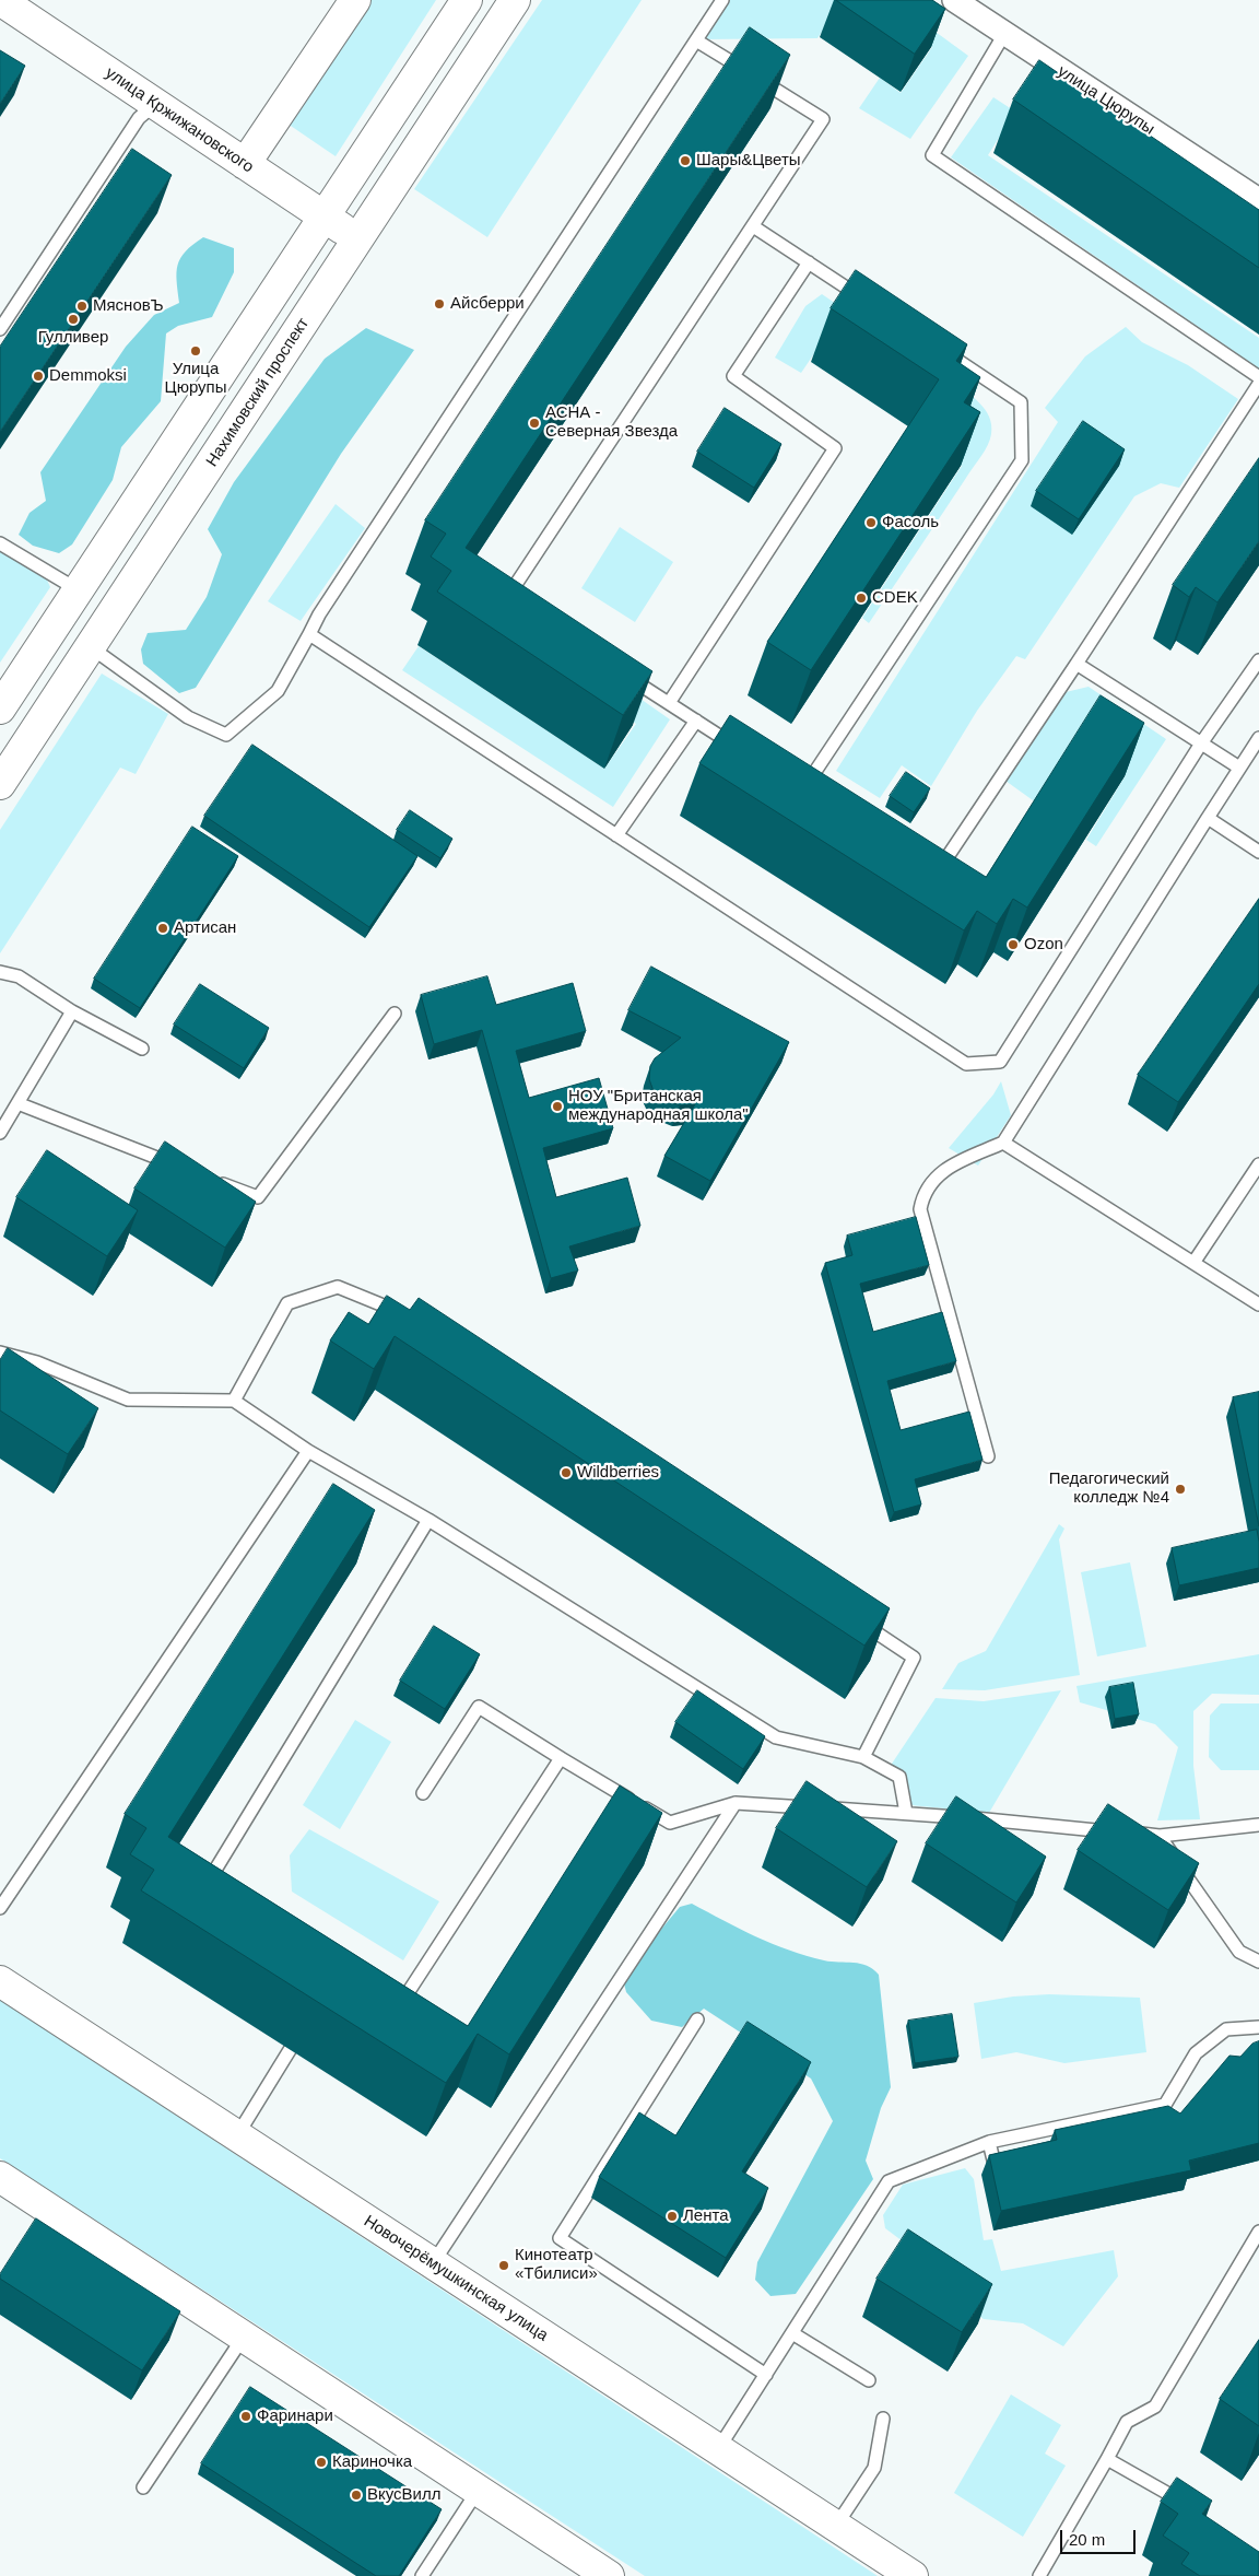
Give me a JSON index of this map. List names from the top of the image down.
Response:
{
  "streets": {
    "street": [
      "улица Цюрупы",
      "улица Кржижановского",
      "Нахимовский проспект",
      "Новочерёмушкинская улица"
    ]
  },
  "crossings": [
    ["улица Кржижановского", "Нахимовский проспект"]
  ],
  "places": [
    "Шары&Цветы",
    "Айсберри",
    "МясновЪ",
    "Гулливер",
    "Улица Цюрупы",
    "Demmoksi",
    "АСНА - Северная Звезда",
    "Фасоль",
    "CDEK",
    "Артисан",
    "Ozon",
    "НОУ \"Британская международная школа\"",
    "Wildberries",
    "Педагогический колледж №4",
    "Лента",
    "Кинотеатр «Тбилиси»",
    "Фаринари",
    "Кариночка",
    "ВкусВилл"
  ],
  "scale_bar": "20 m"
}
